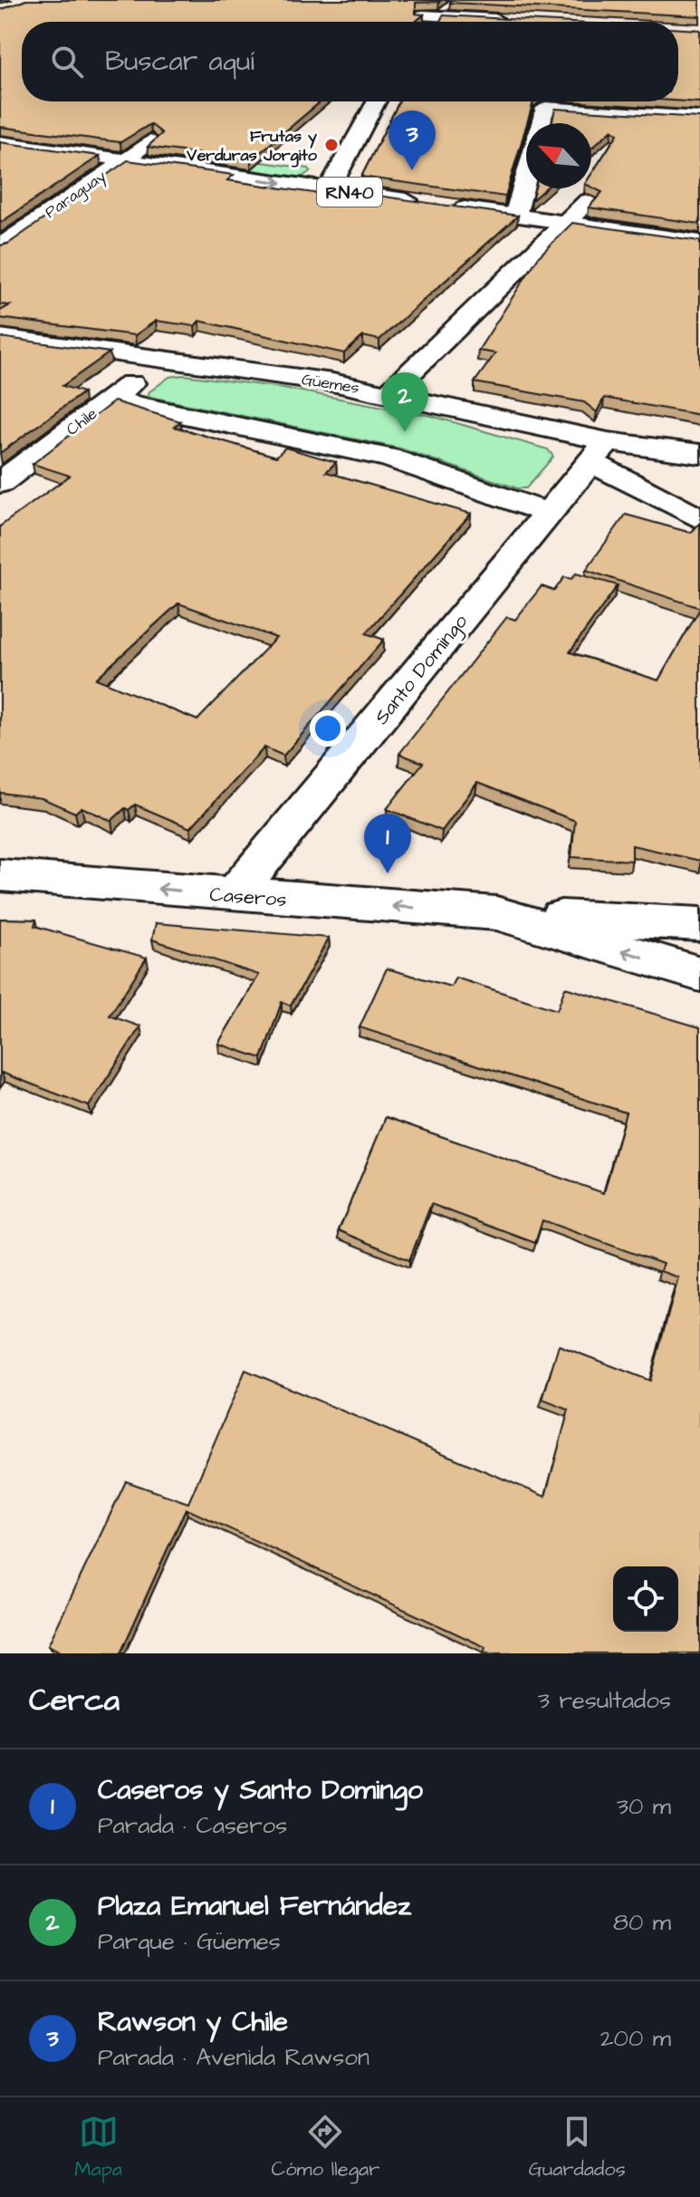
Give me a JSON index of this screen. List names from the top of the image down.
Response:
{
  "streets": {
    "street": [
      "RN40",
      "Paraguay",
      "Güemes",
      "Chile",
      "Santo Domingo",
      "Caseros"
    ]
  },
  "crossings": [
    ["RN40", "Paraguay"],
    ["Güemes", "Chile"],
    ["Güemes", "Santo Domingo"],
    ["Santo Domingo", "Caseros"]
  ],
  "one_way": ["Caseros"],
  "places": ["Frutas y Verduras Jorgito"],
  "north": "top left",
  "page": {
    "search": "Buscar aquí",
    "pins": ["3", "2", "1"],
    "heading": ["Cerca", "3 resultados"],
    "list": [
      {
        "mark": "1",
        "name": "Caseros y Santo Domingo",
        "note": "Parada · Caseros",
        "value": "30 m"
      },
      {
        "mark": "2",
        "name": "Plaza Emanuel Fernández",
        "note": "Parque · Güemes",
        "value": "80 m"
      },
      {
        "mark": "3",
        "name": "Rawson y Chile",
        "note": "Parada · Avenida Rawson",
        "value": "200 m"
      }
    ],
    "nav": ["Mapa", "Cómo llegar", "Guardados"]
  }
}
